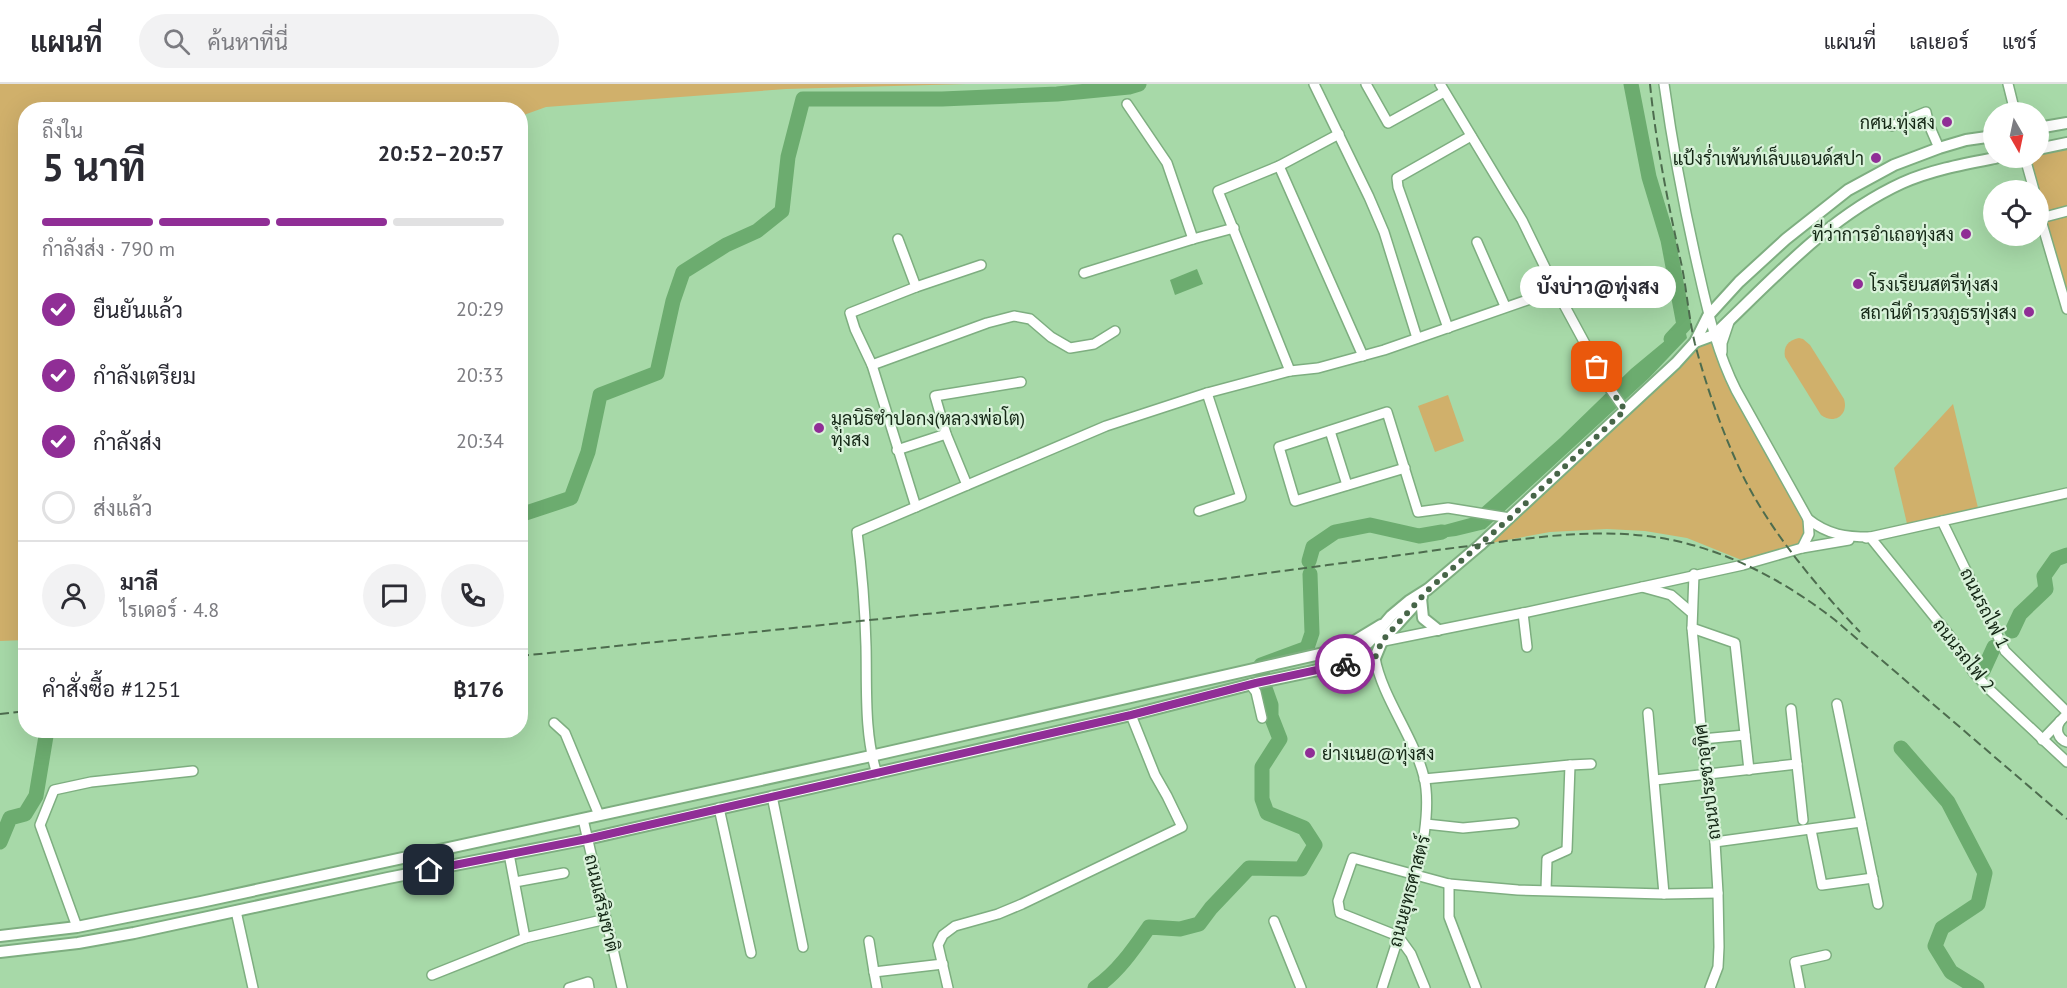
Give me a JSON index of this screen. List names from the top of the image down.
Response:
{
  "streets": {
    "street": [
      "ถนนรถไฟ 1",
      "ถนนรถไฟ 2",
      "ถนนประชาอุทิศ",
      "ถนนยุทธศาสตร์",
      "ถนนเสริมชาติ"
    ]
  },
  "places": [
    "กศน.ทุ่งสง",
    "แป้งร่ำเพ้นท์เล็บแอนด์สปา",
    "ที่ว่าการอำเถอทุ่งสง",
    "โรงเรียนสตรีทุ่งสง",
    "สถานีตำรวจภูธรทุ่งสง",
    "บังบ่าว@ทุ่งสง",
    "มูลนิธิซำปอกง(หลวงพ่อโต) ทุ่งสง",
    "ย่างเนย@ทุ่งสง"
  ],
  "north": "bottom",
  "page": {
    "header": "แผนที่",
    "search": "ค้นหาที่นี่",
    "nav": ["แผนที่", "เลเยอร์", "แชร์"],
    "heading": ["5 นาที", "ถึงใน", "20:52–20:57"],
    "panel": [
      "มาลี",
      "ไรเดอร์ · 4.8",
      "คำสั่งซื้อ #1251",
      "฿176"
    ],
    "bar": "กำลังส่ง · 790 m",
    "bubble": "บังบ่าว@ทุ่งสง",
    "list": [
      ["ยืนยันแล้ว", "20:29"],
      ["กำลังเตรียม", "20:33"],
      ["กำลังส่ง", "20:34"],
      "ส่งแล้ว"
    ]
  }
}
